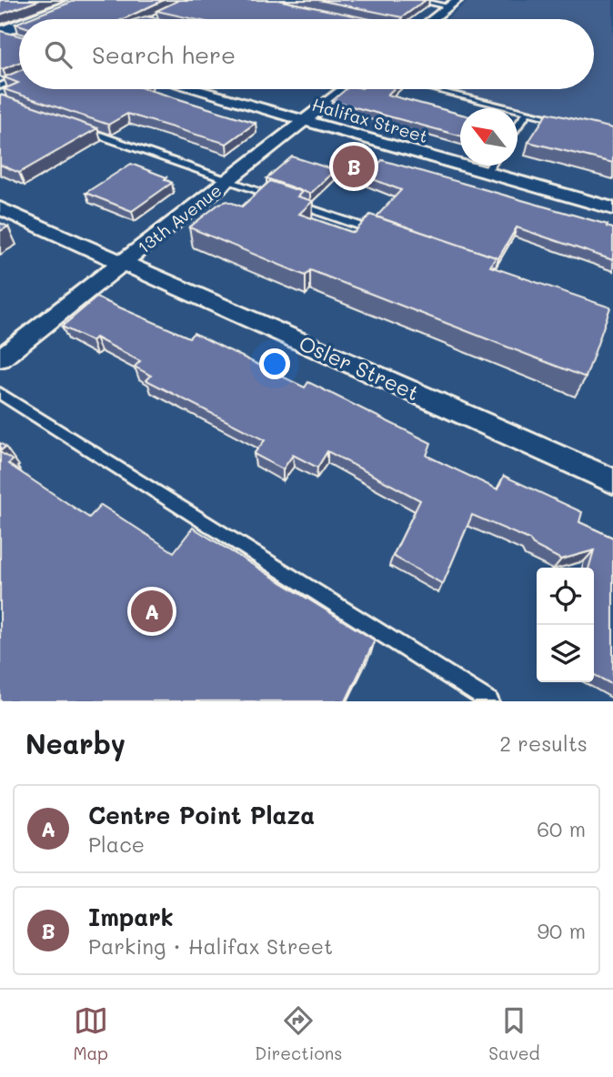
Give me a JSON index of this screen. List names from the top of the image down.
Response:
{
  "streets": {
    "street": ["Halifax Street", "13th Avenue", "Osler Street"]
  },
  "crossings": [
    ["Halifax Street", "13th Avenue"],
    ["13th Avenue", "Osler Street"]
  ],
  "north": "top left",
  "page": {
    "search": "Search here",
    "pins": ["B", "A"],
    "heading": ["Nearby", "2 results"],
    "list": [
      {
        "mark": "A",
        "name": "Centre Point Plaza",
        "note": "Place",
        "value": "60 m"
      },
      {
        "mark": "B",
        "name": "Impark",
        "note": "Parking · Halifax Street",
        "value": "90 m"
      }
    ],
    "nav": ["Map", "Directions", "Saved"]
  }
}
